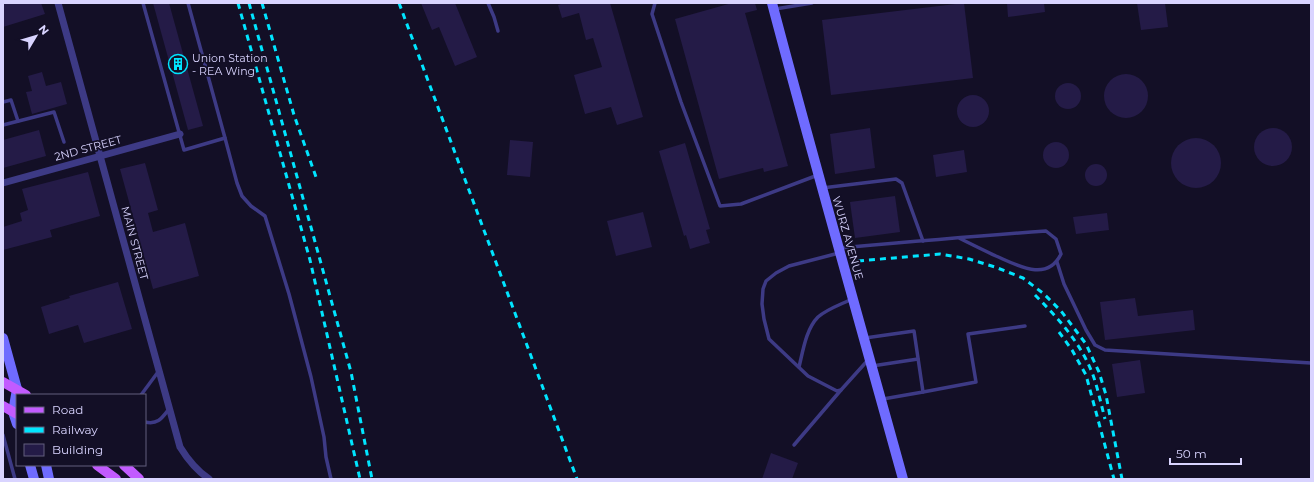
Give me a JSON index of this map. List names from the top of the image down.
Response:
{
  "streets": {
    "street": ["2ND STREET", "WURZ AVENUE", "MAIN STREET"]
  },
  "crossings": [
    ["2ND STREET", "MAIN STREET"]
  ],
  "places": {
    "building": ["Union Station - REA Wing"]
  },
  "legend": ["Road", "Railway", "Building"],
  "scale_bar": "50 m",
  "north": "top right"
}
